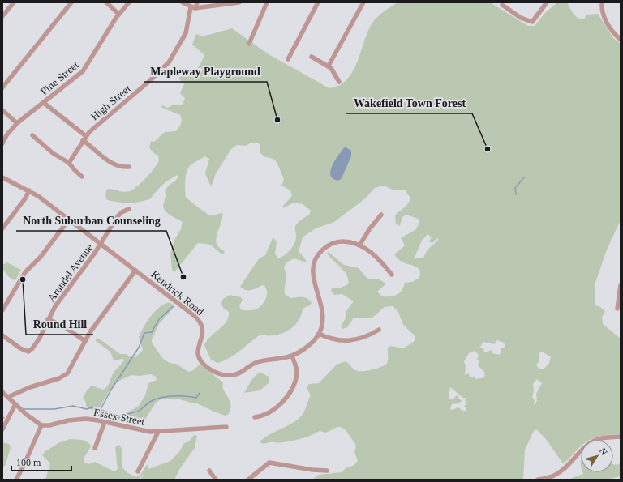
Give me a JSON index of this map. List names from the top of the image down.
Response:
{
  "streets": {
    "street": [
      "Pine Street",
      "High Street",
      "Arundel Avenue",
      "Kendrick Road",
      "Essex Street"
    ]
  },
  "crossings": [
    ["Arundel Avenue", "Kendrick Road"]
  ],
  "places": [
    "Mapleway Playground",
    "Wakefield Town Forest",
    "North Suburban Counseling",
    "Round Hill"
  ],
  "scale_bar": "100 m",
  "north": "top right"
}
